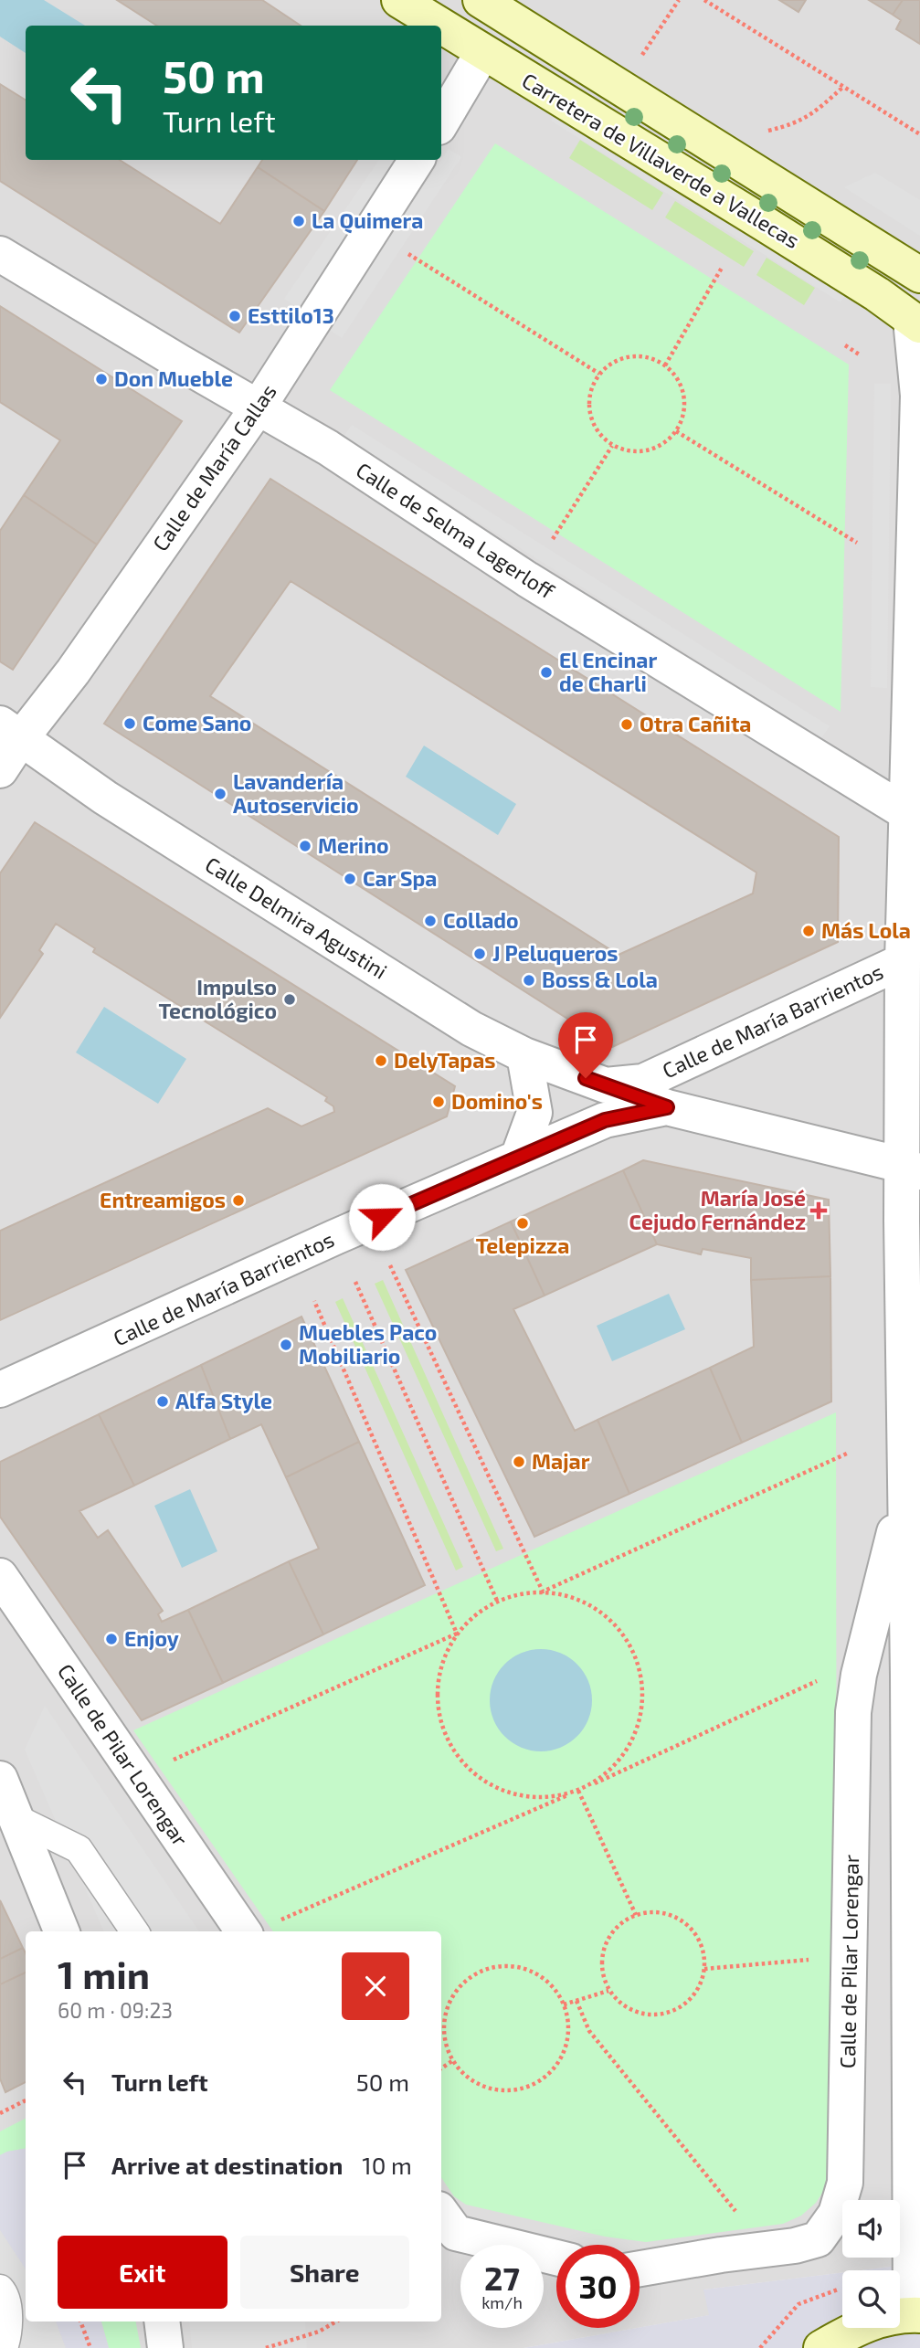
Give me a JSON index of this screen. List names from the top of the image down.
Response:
{
  "streets": {
    "main road": ["Carretera de Villaverde a Vallecas"],
    "street": [
      "Calle de María Callas",
      "Calle de Selma Lagerloff",
      "Calle Delmira Agustini",
      "Calle de María Barrientos",
      "Calle de Pilar Lorengar"
    ]
  },
  "crossings": [
    ["Calle de María Callas", "Calle de Selma Lagerloff"],
    ["Calle de María Callas", "Calle Delmira Agustini"],
    ["Calle Delmira Agustini", "Calle de María Barrientos"]
  ],
  "places": {
    "other": [
      "La Quimera",
      "Esttilo13",
      "Don Mueble",
      "El Encinar de Charli",
      "Come Sano",
      "Otra Cañita",
      "Lavandería Autoservicio",
      "Merino",
      "Car Spa",
      "Collado",
      "Más Lola",
      "J Peluqueros",
      "Boss & Lola",
      "Impulso Tecnológico",
      "DelyTapas",
      "Domino's",
      "Entreamigos",
      "Telepizza",
      "Muebles Paco Mobiliario",
      "Alfa Style",
      "Majar",
      "Enjoy"
    ],
    "health": ["María José Cejudo Fernández"]
  },
  "page": {
    "turn": ["50 m", "Turn left"],
    "heading": ["1 min", "60 m · 09:23"],
    "list": [
      {
        "name": "Turn left",
        "value": "50 m"
      },
      {
        "name": "Arrive at destination",
        "value": "10 m"
      }
    ],
    "buttons": ["Exit", "Share"],
    "speed": "27 km/h",
    "limit": "30"
  }
}
